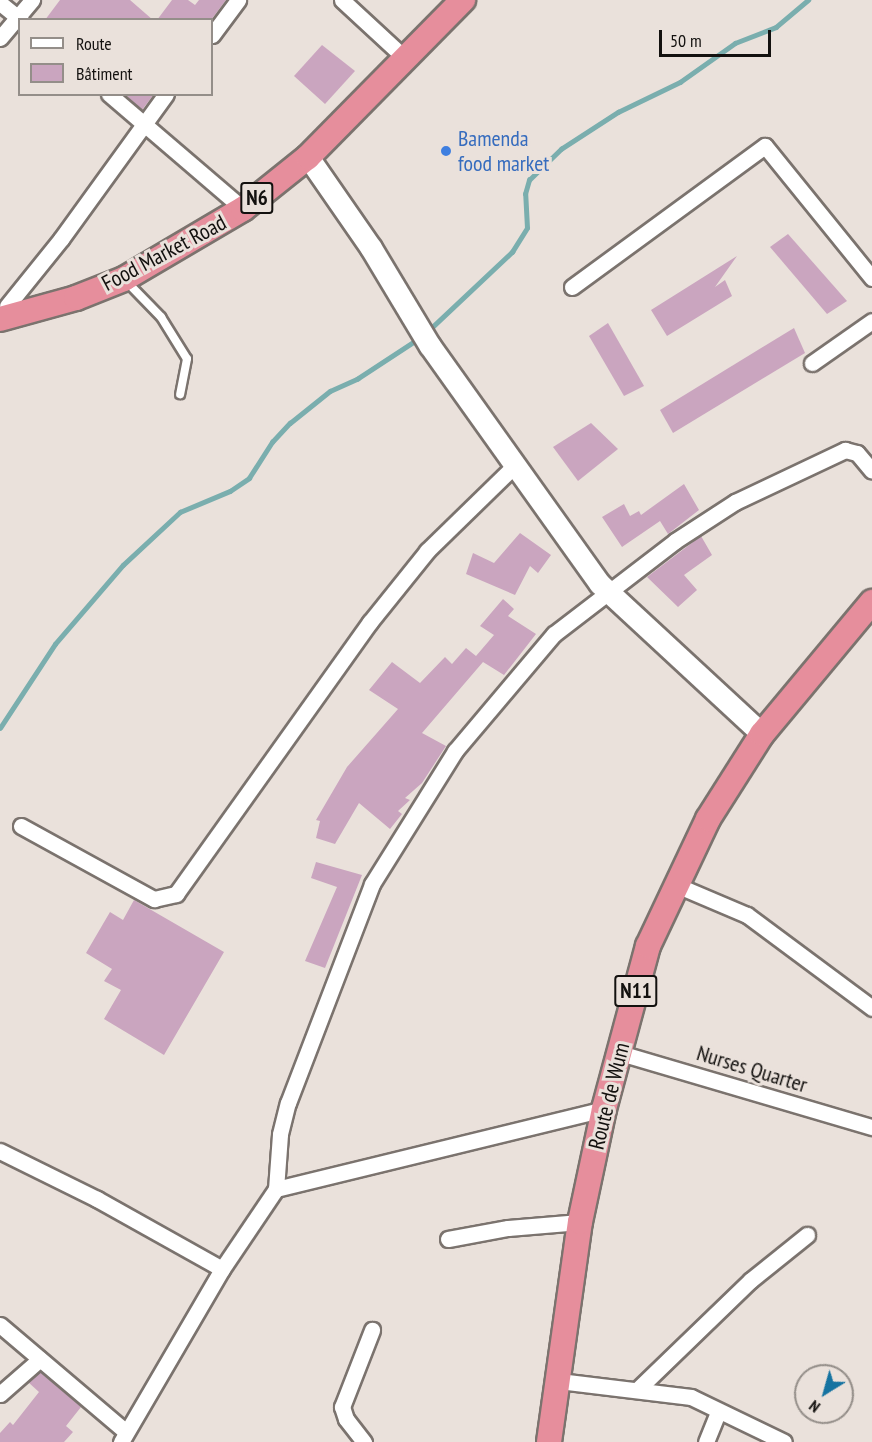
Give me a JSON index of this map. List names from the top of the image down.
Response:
{
  "streets": {
    "highway": [
      "N6",
      "Food Market Road",
      "N11",
      "Route de Wum"
    ],
    "street": ["Nurses Quarter"]
  },
  "crossings": [
    ["Nurses Quarter", "Route de Wum"]
  ],
  "places": ["Bamenda food market"],
  "legend": ["Route", "Bâtiment"],
  "scale_bar": "50 m",
  "north": "bottom left"
}
